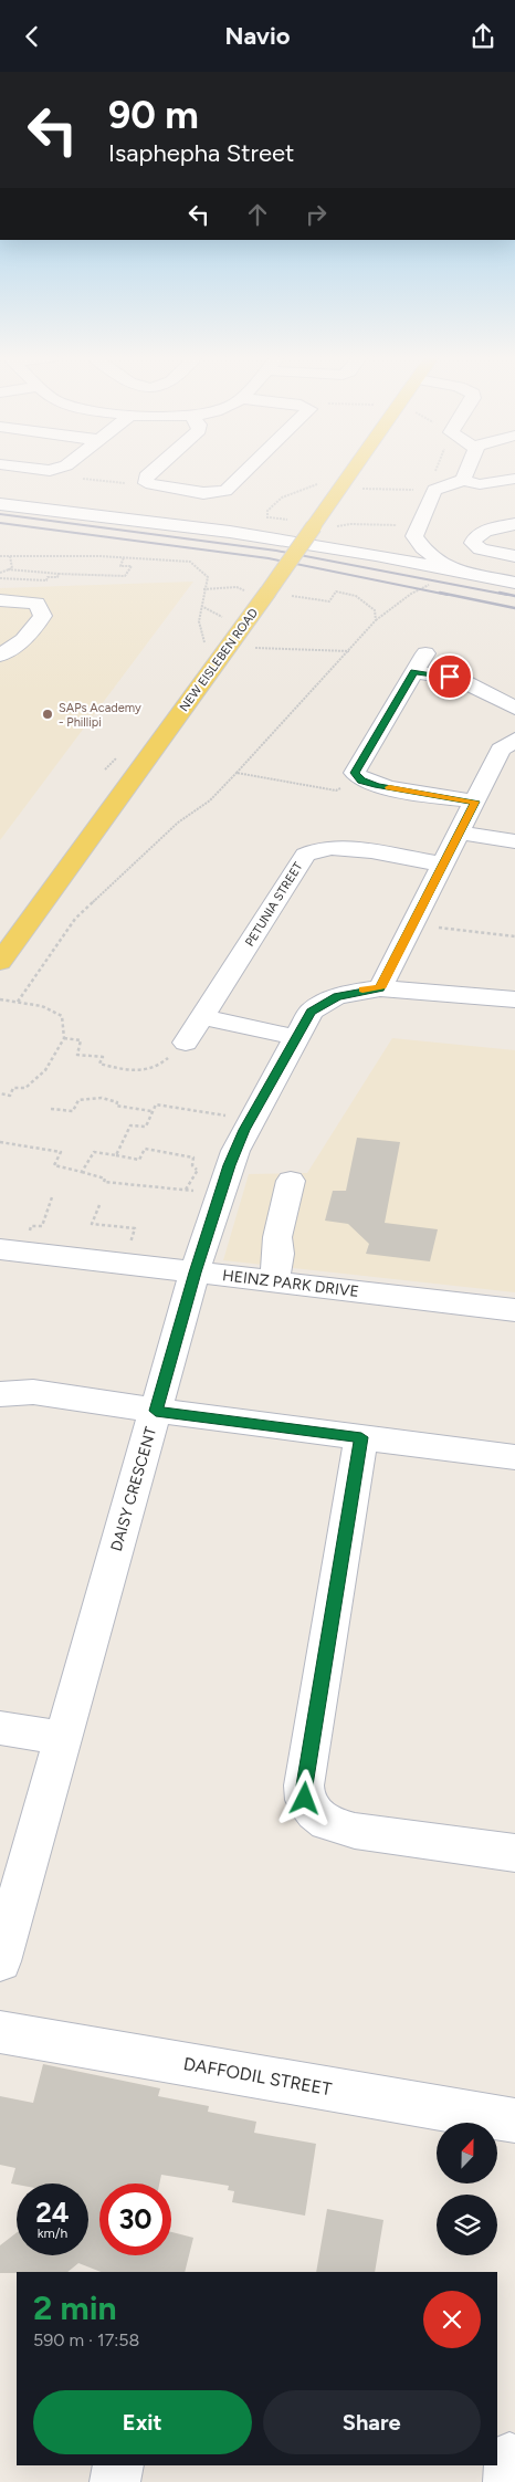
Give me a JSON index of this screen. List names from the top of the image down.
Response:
{
  "streets": {
    "main road": ["NEW EISLEBEN ROAD"],
    "street": [
      "PETUNIA STREET",
      "HEINZ PARK DRIVE",
      "DAISY CRESCENT",
      "DAFFODIL STREET"
    ]
  },
  "crossings": [
    ["HEINZ PARK DRIVE", "DAISY CRESCENT"]
  ],
  "places": ["SAPs Academy - Phillipi"],
  "north": "top",
  "page": {
    "header": "Navio",
    "turn": ["90 m", "Isaphepha Street"],
    "speed": "24 km/h",
    "limit": "30",
    "heading": ["2 min", "590 m · 17:58"],
    "buttons": ["Exit", "Share"]
  }
}
